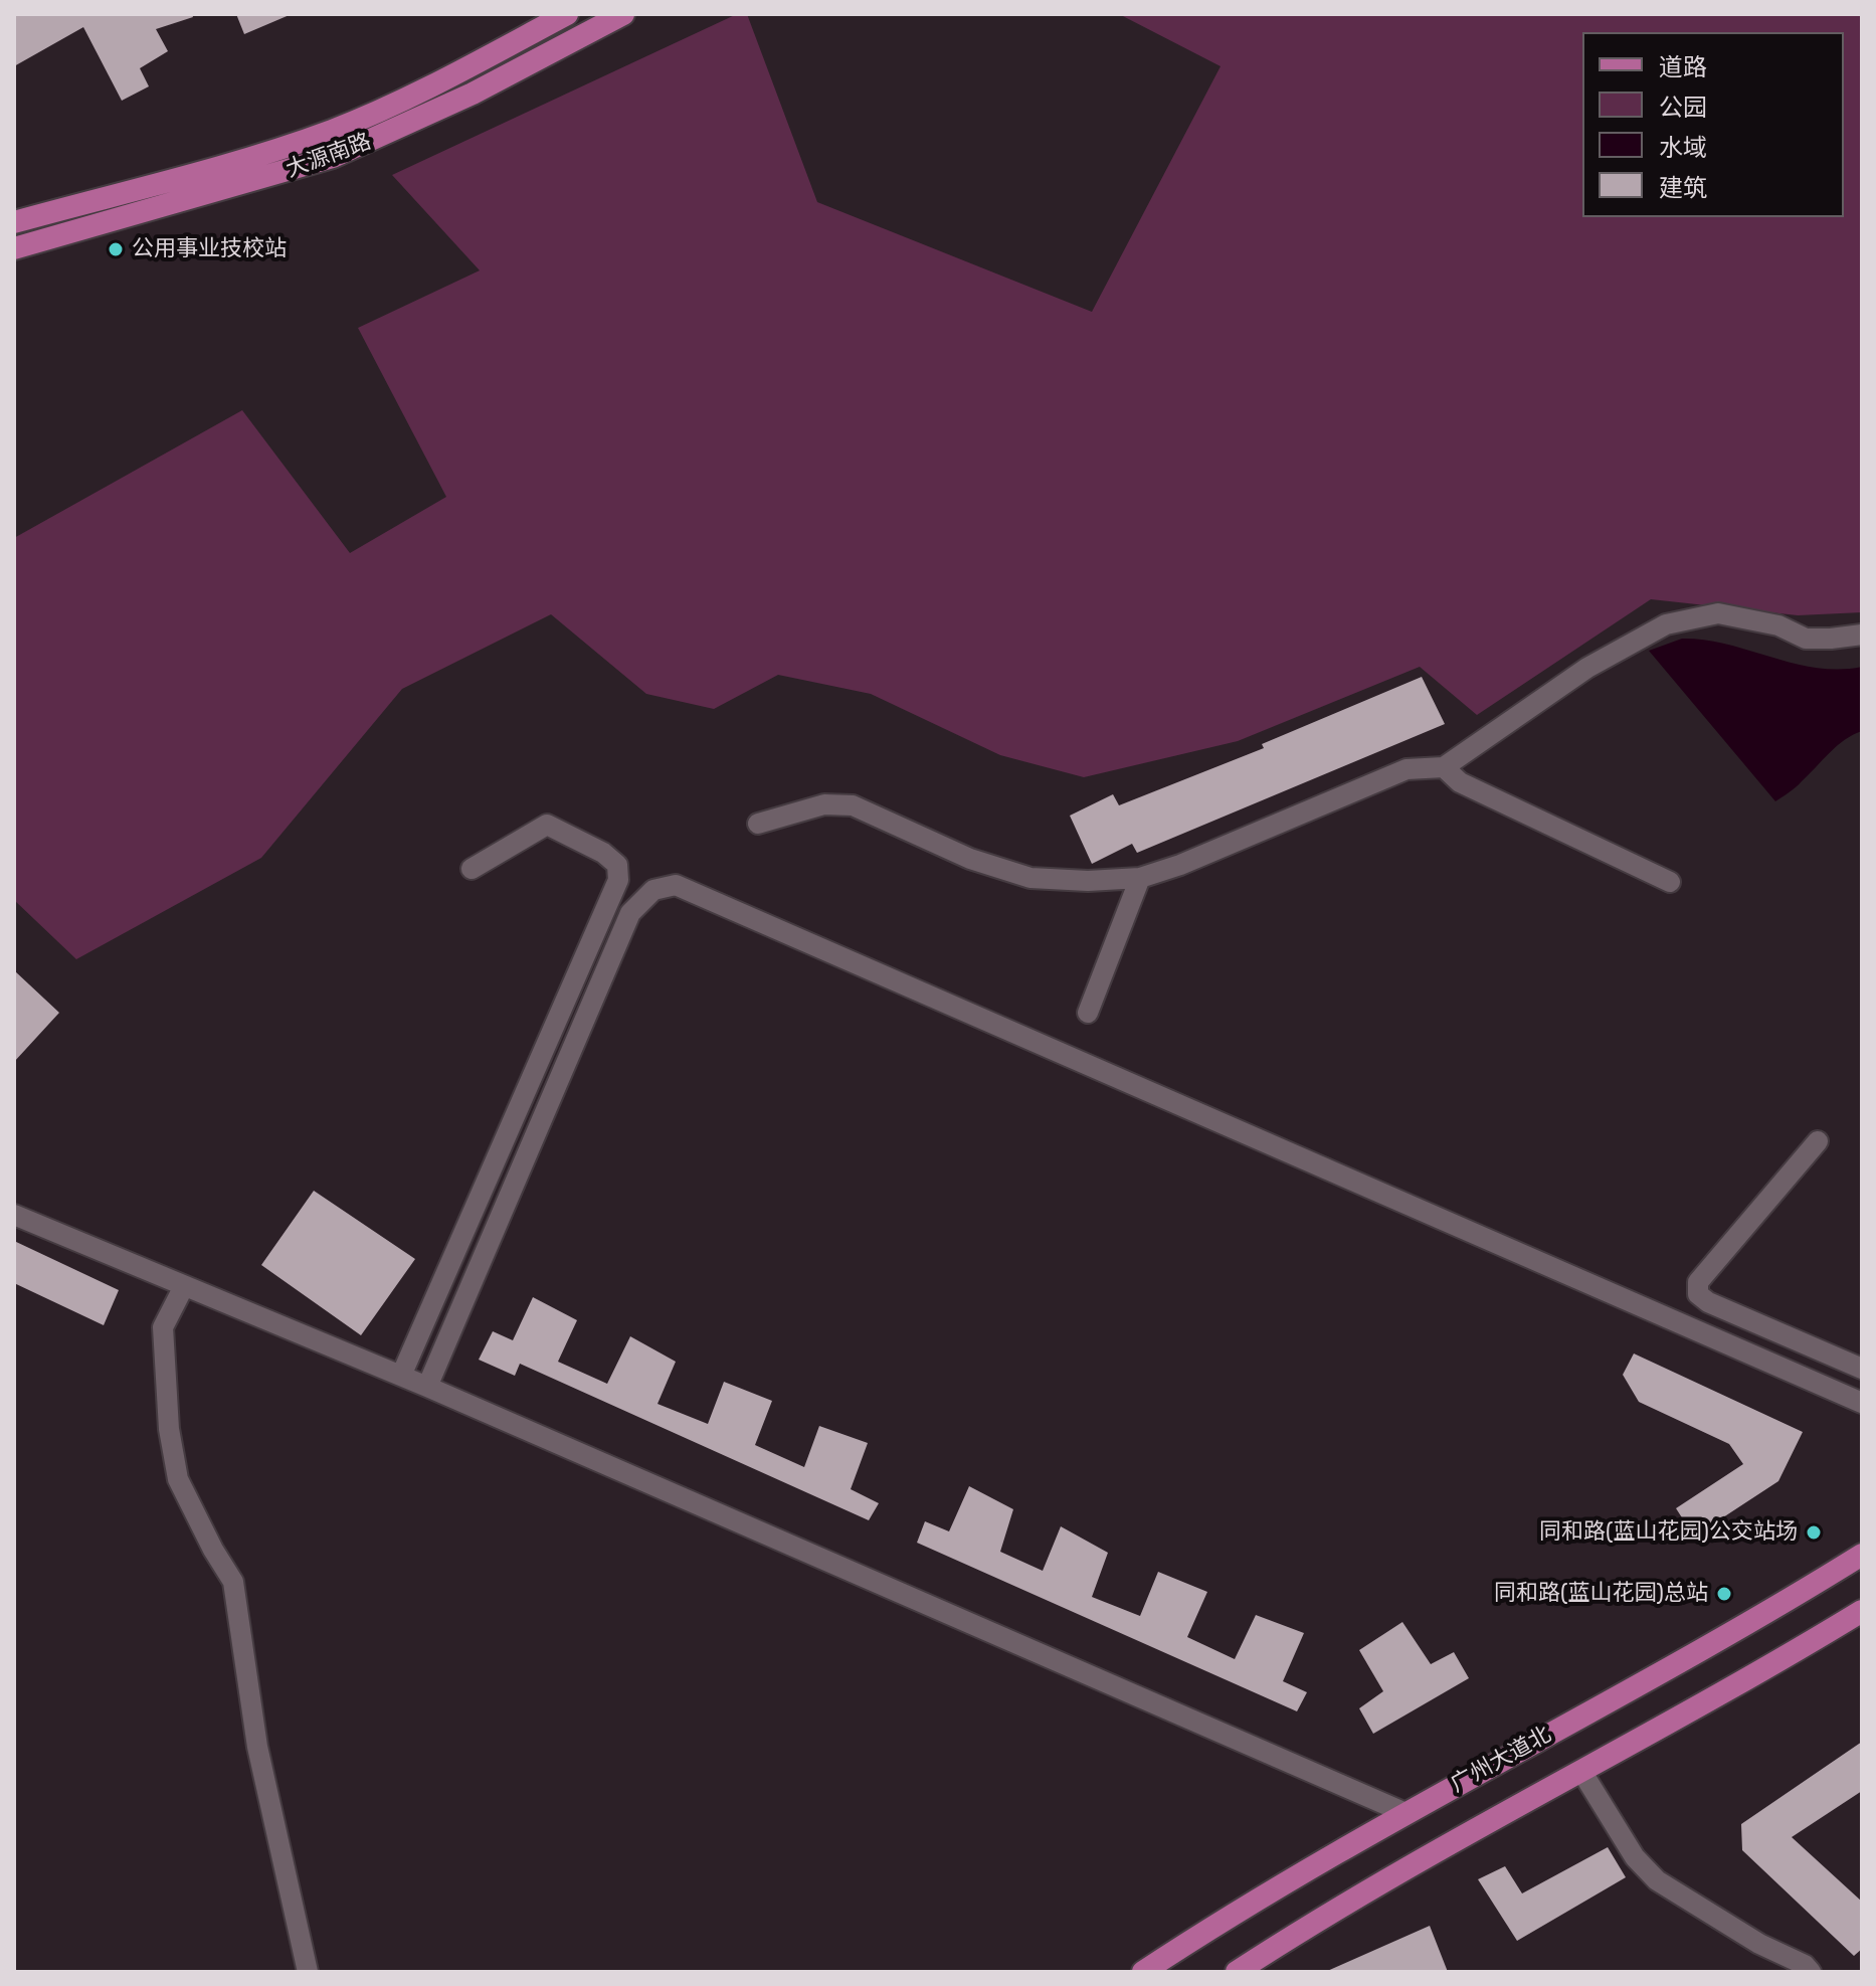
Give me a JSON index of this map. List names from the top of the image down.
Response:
{
  "streets": {
    "main road": ["大源南路", "广州大道北"]
  },
  "places": ["公用事业技校站", "同和路(蓝山花园)公交站场", "同和路(蓝山花园)总站"],
  "legend": [
    "道路",
    "公园",
    "水域",
    "建筑"
  ]
}
